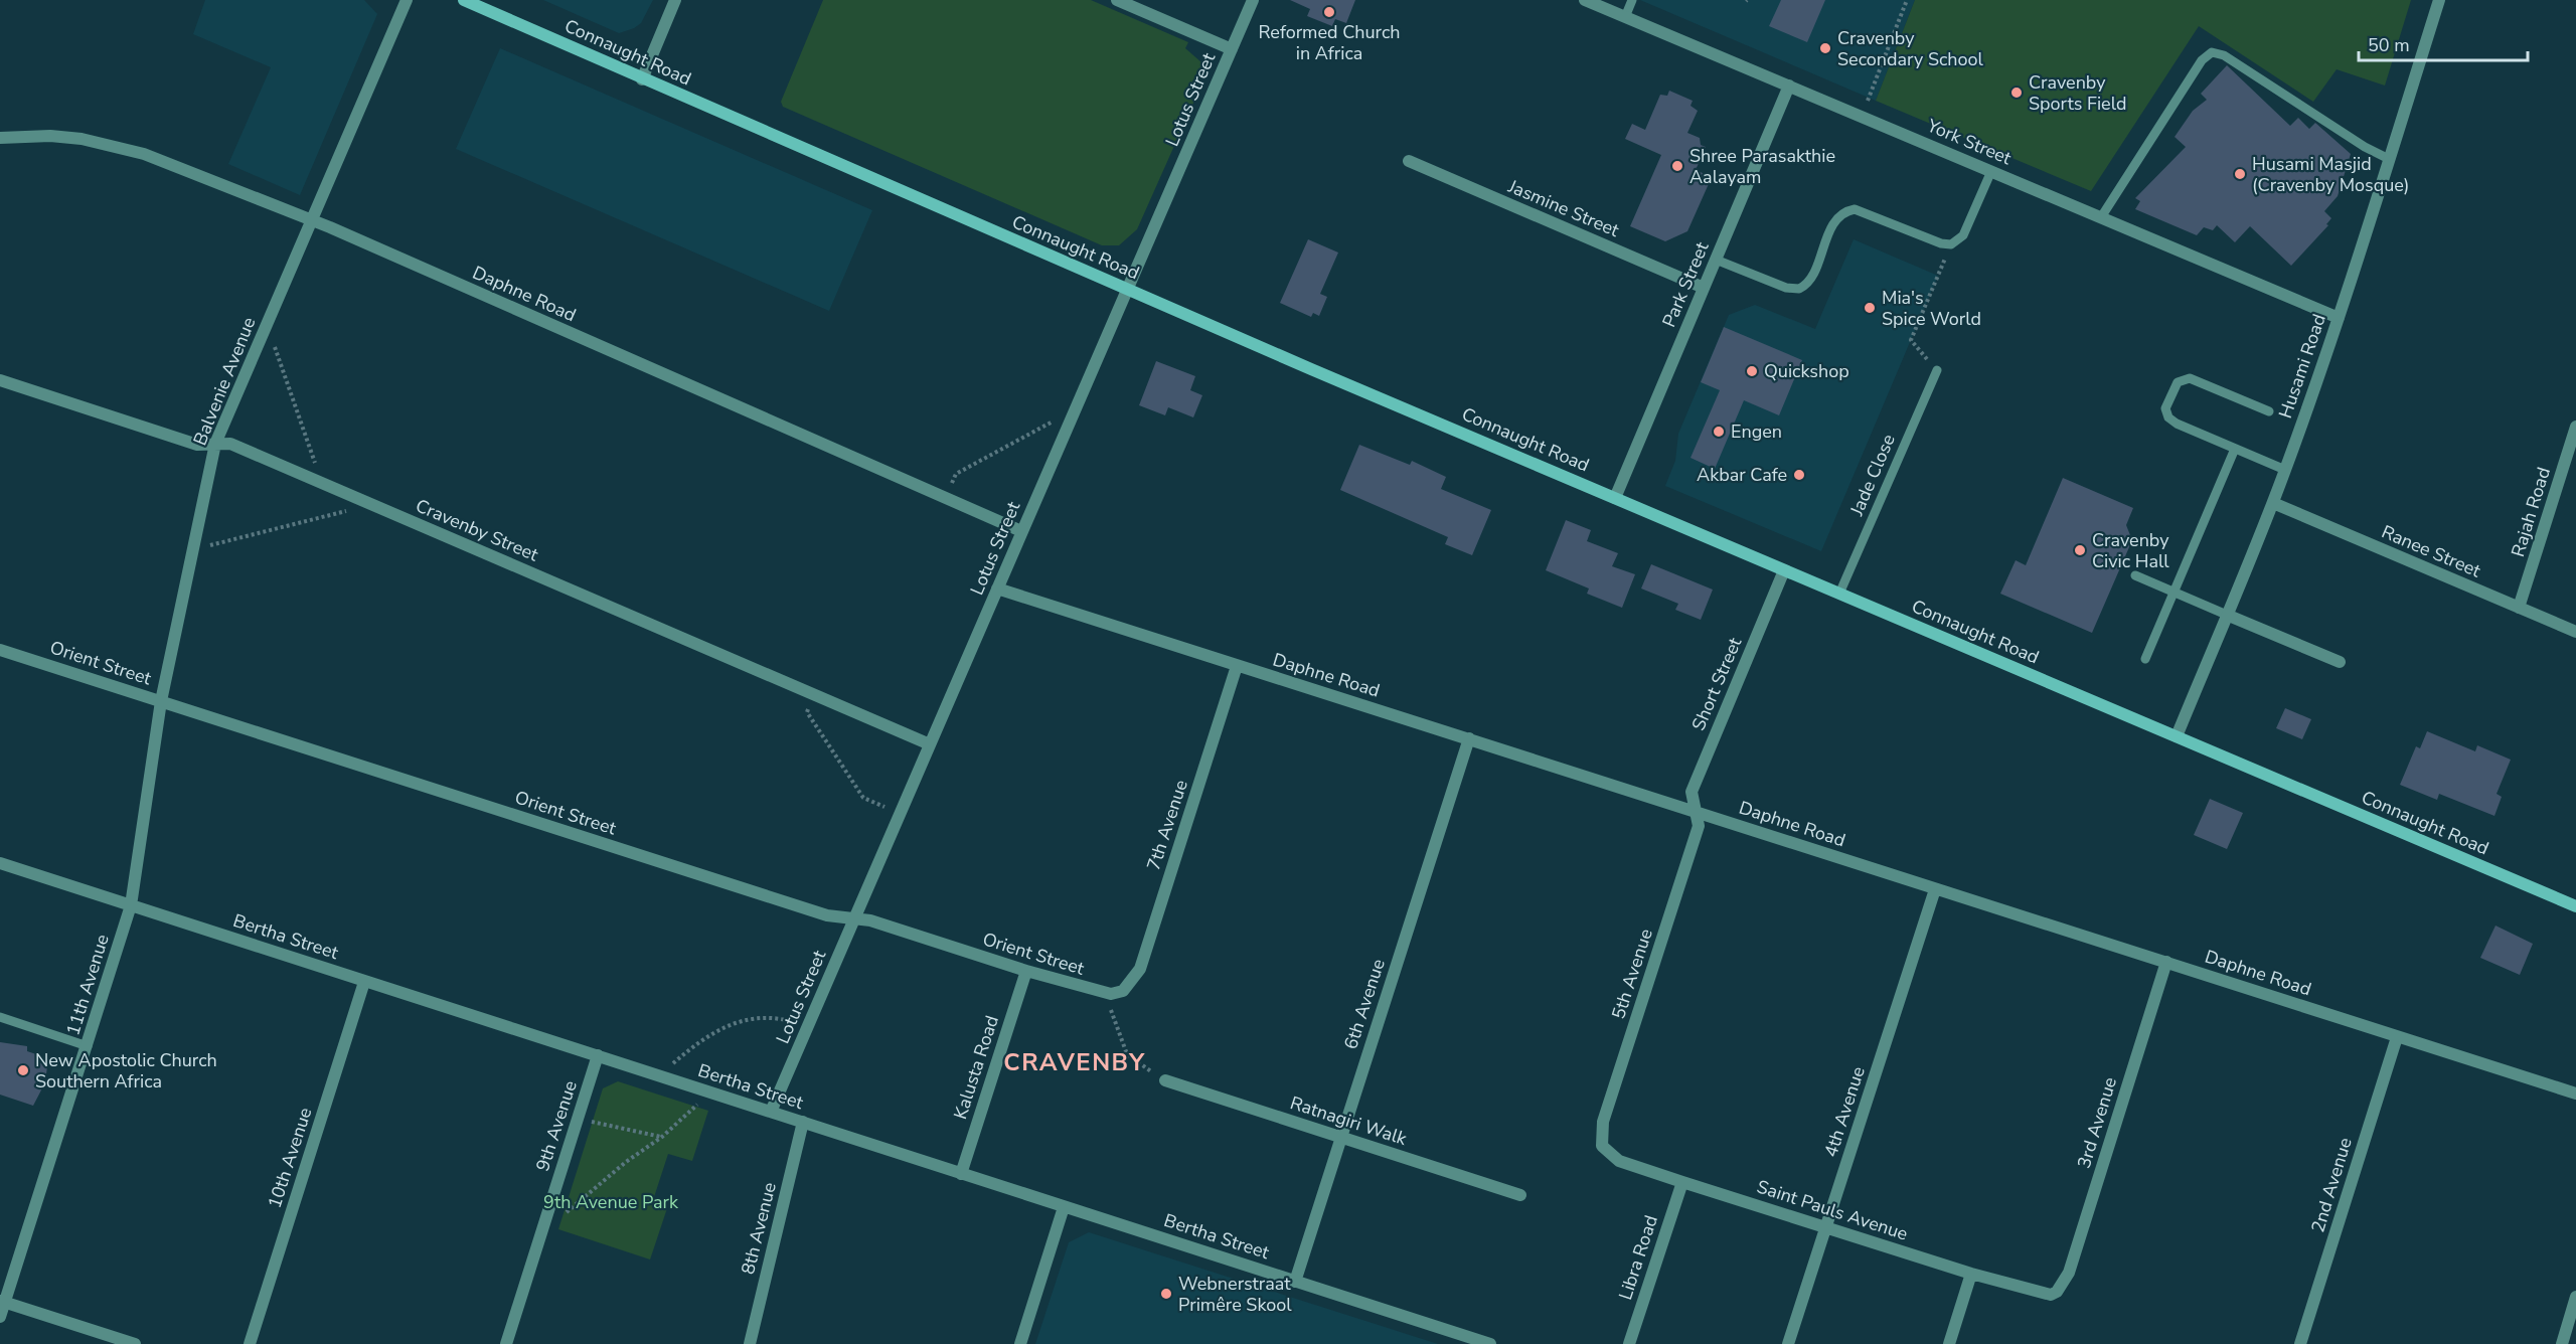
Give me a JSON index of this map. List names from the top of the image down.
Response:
{
  "streets": {
    "street": [
      "Connaught Road",
      "Lotus Street",
      "York Street",
      "Jasmine Street",
      "Park Street",
      "Daphne Road",
      "Husami Road",
      "Balvenie Avenue",
      "Rajah Road",
      "Cravenby Street",
      "Ranee Street",
      "Orient Street",
      "Short Street",
      "7th Avenue",
      "Bertha Street",
      "5th Avenue",
      "11th Avenue",
      "6th Avenue",
      "Kalusta Road",
      "4th Avenue",
      "Ratnagiri Walk",
      "3rd Avenue",
      "9th Avenue",
      "10th Avenue",
      "2nd Avenue",
      "Saint Pauls Avenue",
      "8th Avenue",
      "Libra Road"
    ],
    "lane": ["Jade Close"]
  },
  "crossings": [
    ["Connaught Road", "Lotus Street"],
    ["Connaught Road", "Park Street"],
    ["Connaught Road", "Husami Road"],
    ["Connaught Road", "Jade Close"],
    ["Connaught Road", "Short Street"],
    ["Lotus Street", "Daphne Road"],
    ["Lotus Street", "Cravenby Street"],
    ["Lotus Street", "Orient Street"],
    ["Lotus Street", "Bertha Street"],
    ["York Street", "Park Street"],
    ["York Street", "Husami Road"],
    ["Jasmine Street", "Park Street"],
    ["Daphne Road", "Balvenie Avenue"],
    ["Daphne Road", "Short Street"],
    ["Daphne Road", "7th Avenue"],
    ["Daphne Road", "5th Avenue"],
    ["Daphne Road", "6th Avenue"],
    ["Daphne Road", "4th Avenue"],
    ["Daphne Road", "3rd Avenue"],
    ["Daphne Road", "2nd Avenue"],
    ["Husami Road", "Ranee Street"],
    ["Balvenie Avenue", "Cravenby Street"],
    ["Balvenie Avenue", "Orient Street"],
    ["Balvenie Avenue", "Bertha Street"],
    ["Balvenie Avenue", "11th Avenue"],
    ["Rajah Road", "Ranee Street"],
    ["Orient Street", "7th Avenue"],
    ["Orient Street", "Kalusta Road"],
    ["Short Street", "5th Avenue"],
    ["Bertha Street", "11th Avenue"],
    ["Bertha Street", "6th Avenue"],
    ["Bertha Street", "Kalusta Road"],
    ["Bertha Street", "9th Avenue"],
    ["Bertha Street", "10th Avenue"],
    ["Bertha Street", "8th Avenue"],
    ["5th Avenue", "Saint Pauls Avenue"],
    ["6th Avenue", "Ratnagiri Walk"],
    ["4th Avenue", "Saint Pauls Avenue"],
    ["3rd Avenue", "Saint Pauls Avenue"],
    ["Saint Pauls Avenue", "Libra Road"]
  ],
  "districts": ["CRAVENBY"],
  "parks": ["9th Avenue Park"],
  "places": [
    "Reformed Church in Africa",
    "Cravenby Secondary School",
    "Cravenby Sports Field",
    "Shree Parasakthie Aalayam",
    "Husami Masjid (Cravenby Mosque)",
    "Mia's Spice World",
    "Quickshop",
    "Engen",
    "Akbar Cafe",
    "Cravenby Civic Hall",
    "New Apostolic Church Southern Africa",
    "Webnerstraat Primêre Skool"
  ],
  "scale_bar": "50 m"
}
